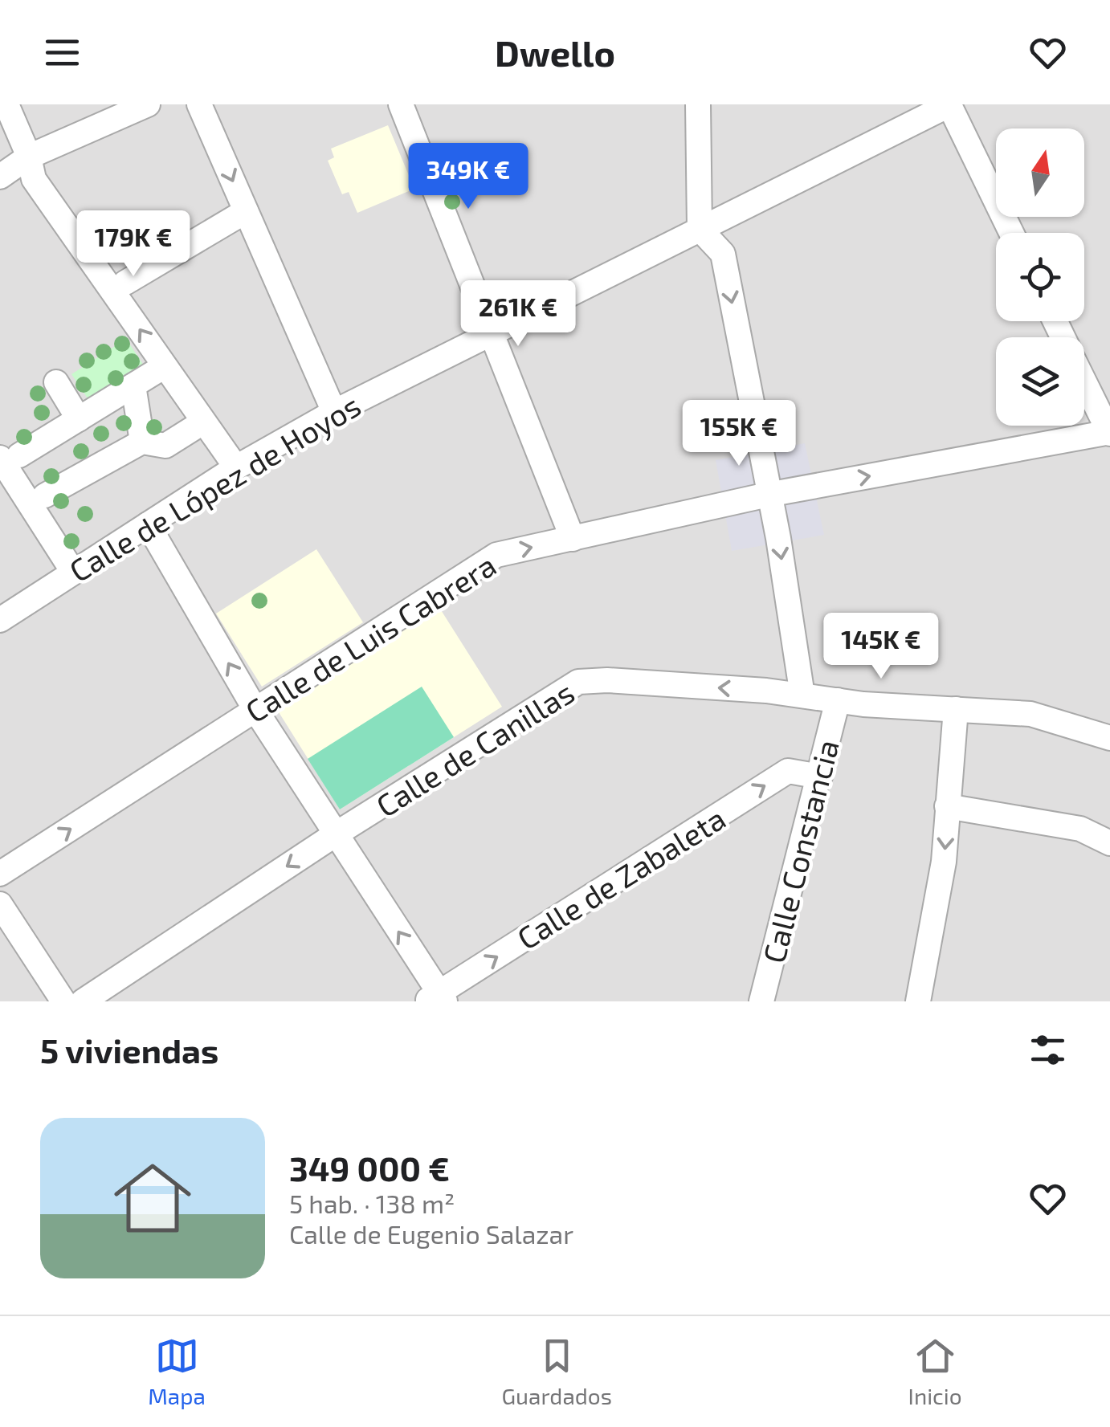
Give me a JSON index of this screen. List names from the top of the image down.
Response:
{
  "streets": {
    "street": [
      "Calle de López de Hoyos",
      "Calle de Luis Cabrera",
      "Calle de Canillas",
      "Calle Constancia",
      "Calle de Zabaleta"
    ]
  },
  "crossings": [
    ["Calle de Canillas", "Calle Constancia"],
    ["Calle Constancia", "Calle de Zabaleta"]
  ],
  "one_way": ["Calle de Luis Cabrera", "Calle de Canillas", "Calle de Zabaleta"],
  "north": "top",
  "page": {
    "header": "Dwello",
    "price": [
      "349K €",
      "179K €",
      "261K €",
      "155K €",
      "145K €"
    ],
    "heading": "5 viviendas",
    "list": [
      {
        "name": "349 000 €",
        "note": "5 hab. · 138 m² · Calle de Eugenio Salazar"
      }
    ],
    "tabs": ["Mapa", "Guardados", "Inicio"]
  }
}
